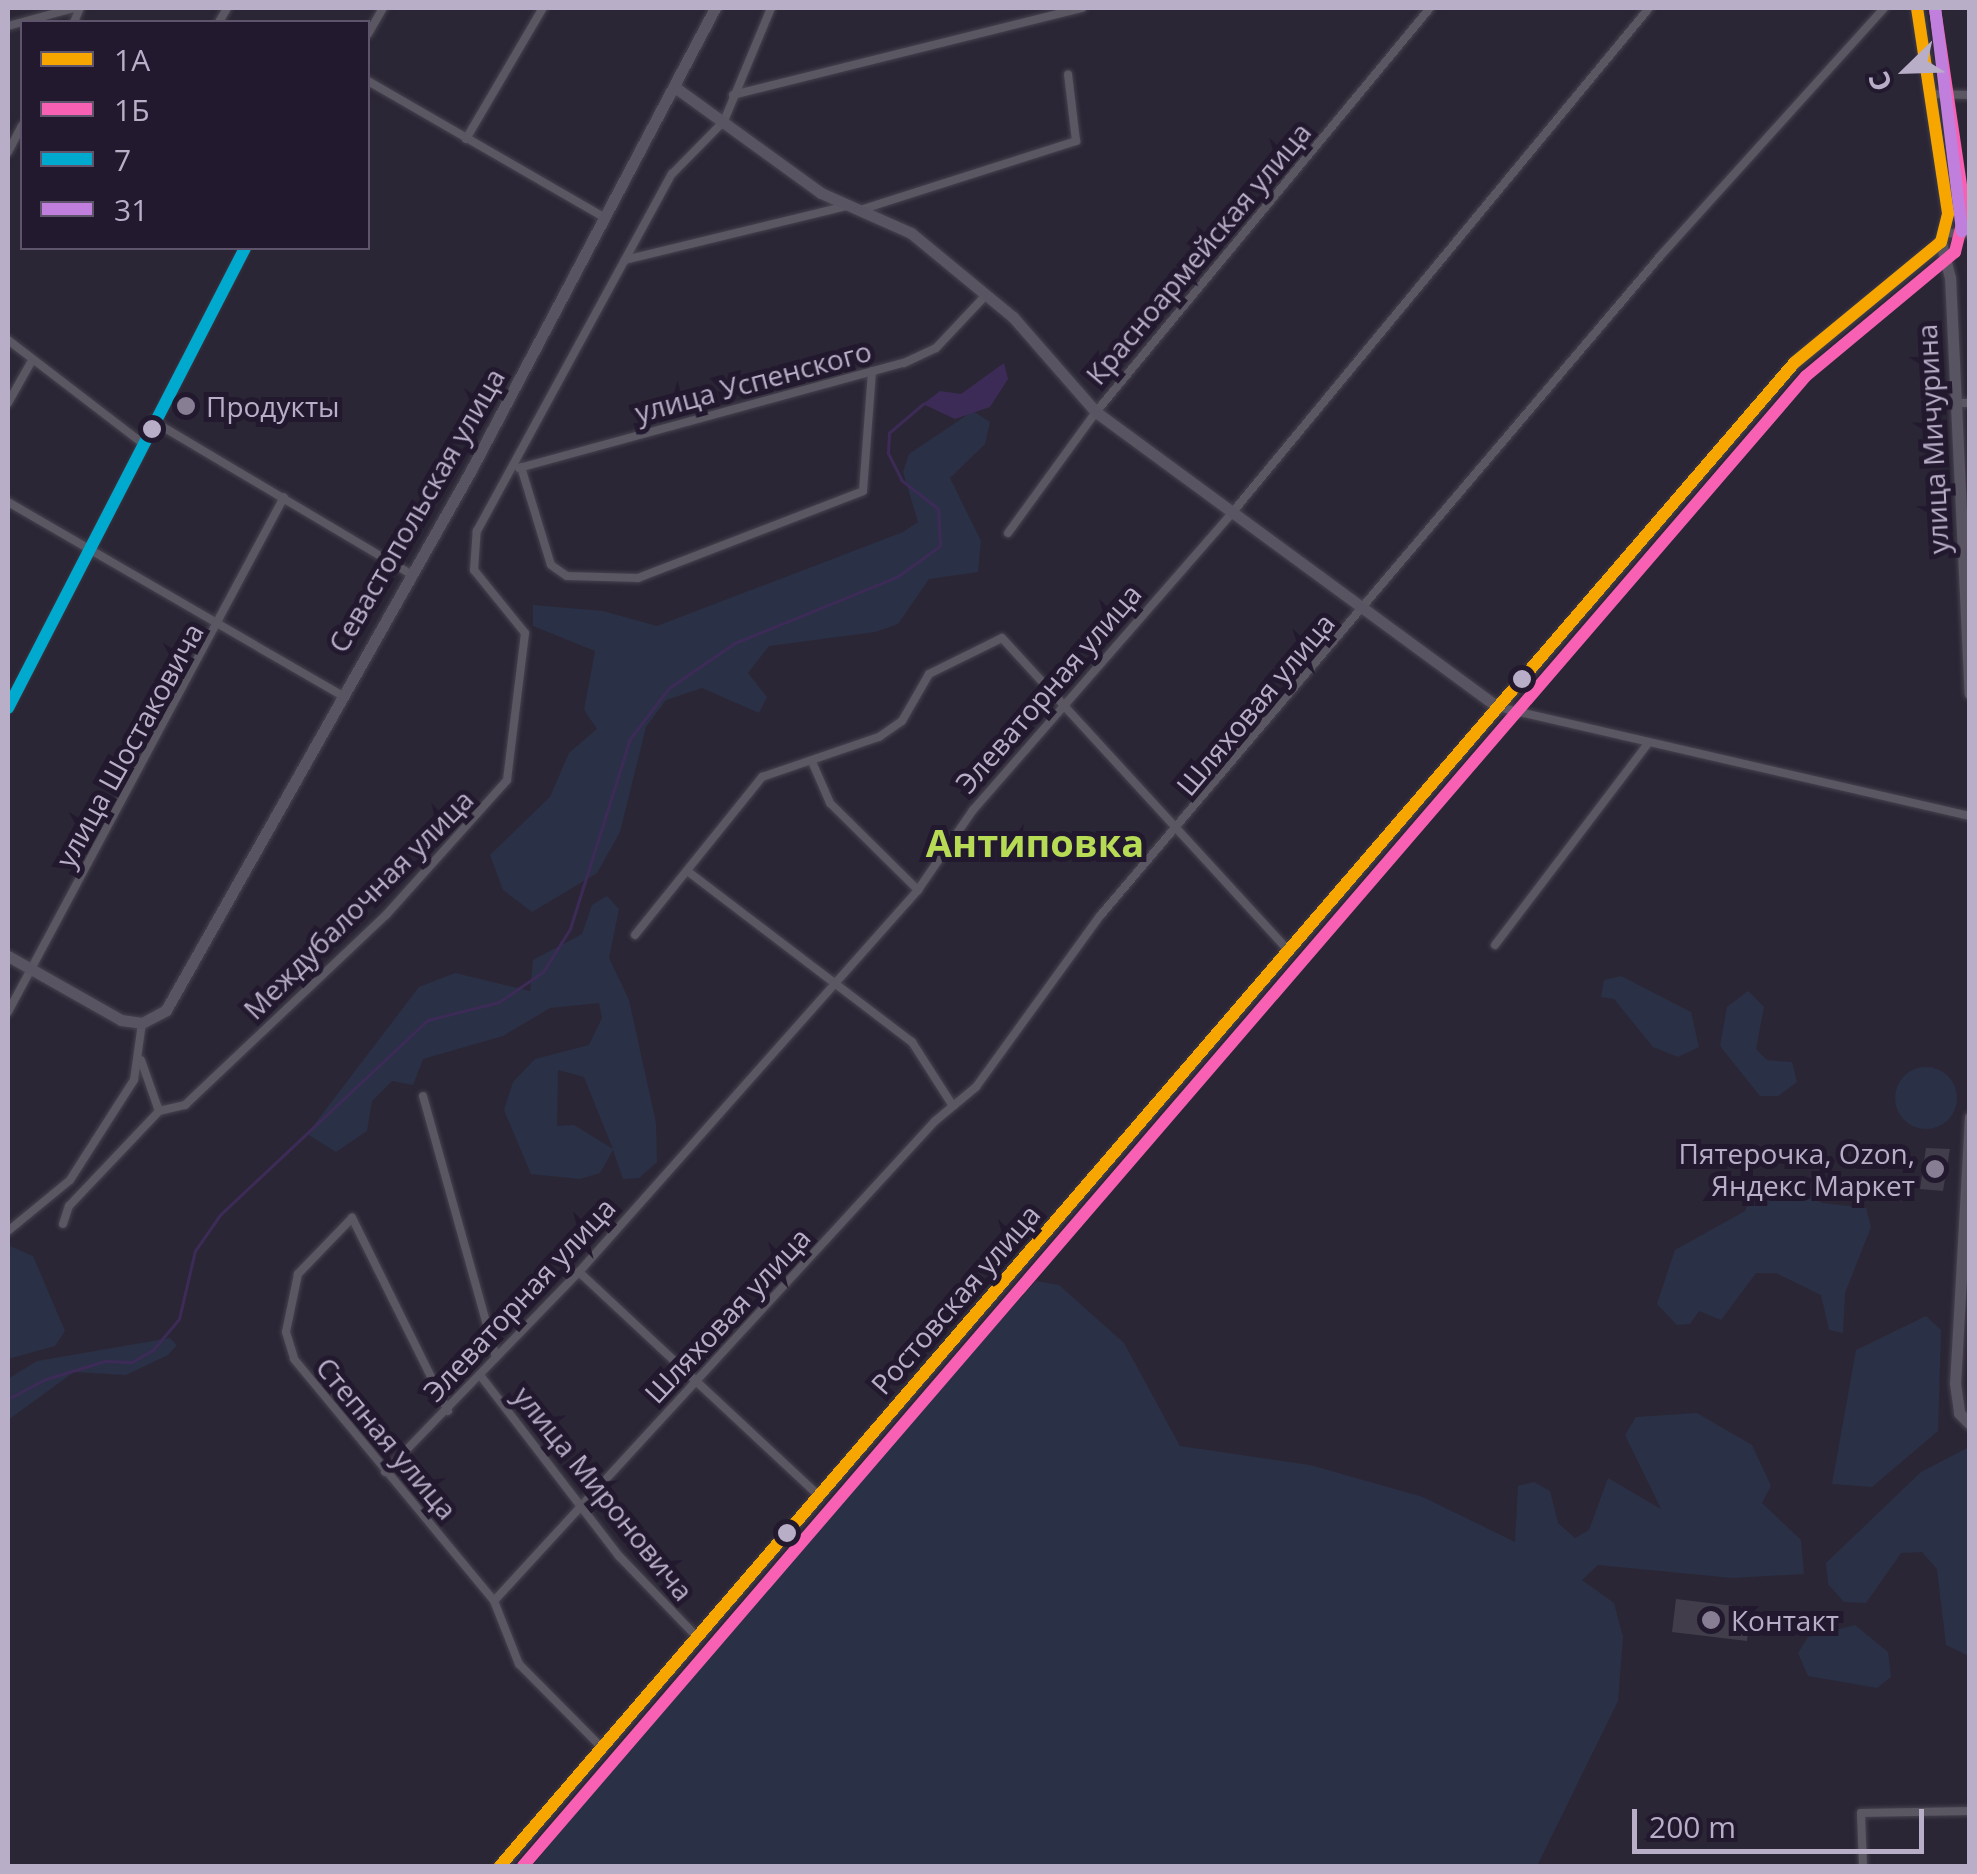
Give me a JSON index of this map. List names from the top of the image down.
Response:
{
  "streets": {
    "street": [
      "Красноармейская улица",
      "улица Успенского",
      "улица Мичурина",
      "Севастопольская улица",
      "Элеваторная улица",
      "Шляховая улица",
      "улица Шостаковича",
      "Междубалочная улица",
      "Ростовская улица",
      "Степная улица",
      "улица Мироновича"
    ]
  },
  "crossings": [
    ["улица Успенского", "Междубалочная улица"],
    ["улица Мичурина", "Ростовская улица"],
    ["Элеваторная улица", "Степная улица"],
    ["Элеваторная улица", "улица Мироновича"],
    ["Шляховая улица", "Степная улица"],
    ["Шляховая улица", "улица Мироновича"],
    ["Ростовская улица", "Степная улица"],
    ["Ростовская улица", "улица Мироновича"]
  ],
  "districts": ["Антиповка"],
  "places": ["Продукты", "Пятерочка, Ozon, Яндекс Маркет", "Контакт"],
  "lines": [
    "transit line 1А",
    "transit line 1Б",
    "transit line 31",
    "transit line 7"
  ],
  "legend": [
    "1А",
    "1Б",
    "7",
    "31"
  ],
  "scale_bar": "200 m",
  "north": "bottom left"
}
